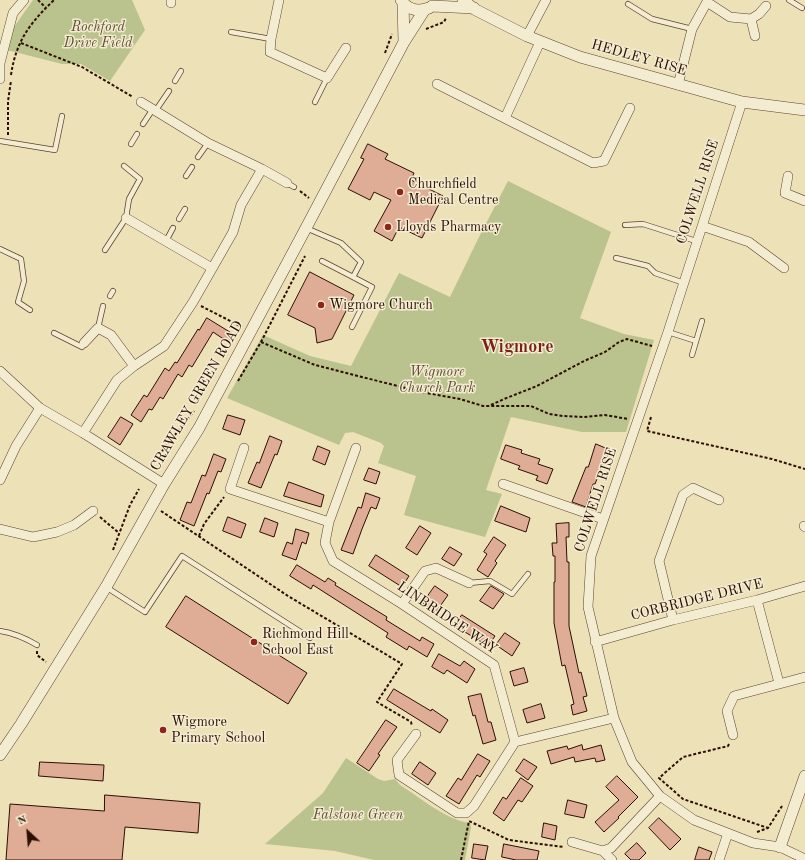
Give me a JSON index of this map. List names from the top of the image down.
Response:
{
  "streets": {
    "street": [
      "HEDLEY RISE",
      "COLWELL RISE",
      "CRAWLEY GREEN ROAD",
      "CORBRIDGE DRIVE",
      "LINBRIDGE WAY"
    ]
  },
  "crossings": [
    ["HEDLEY RISE", "COLWELL RISE"],
    ["HEDLEY RISE", "CRAWLEY GREEN ROAD"],
    ["COLWELL RISE", "CORBRIDGE DRIVE"]
  ],
  "districts": ["Wigmore"],
  "parks": ["Rochford Drive Field", "Wigmore Church Park", "Falstone Green"],
  "places": [
    "Churchfield Medical Centre",
    "Lloyds Pharmacy",
    "Wigmore Church",
    "Richmond Hill School East",
    "Wigmore Primary School"
  ],
  "north": "top left"
}
